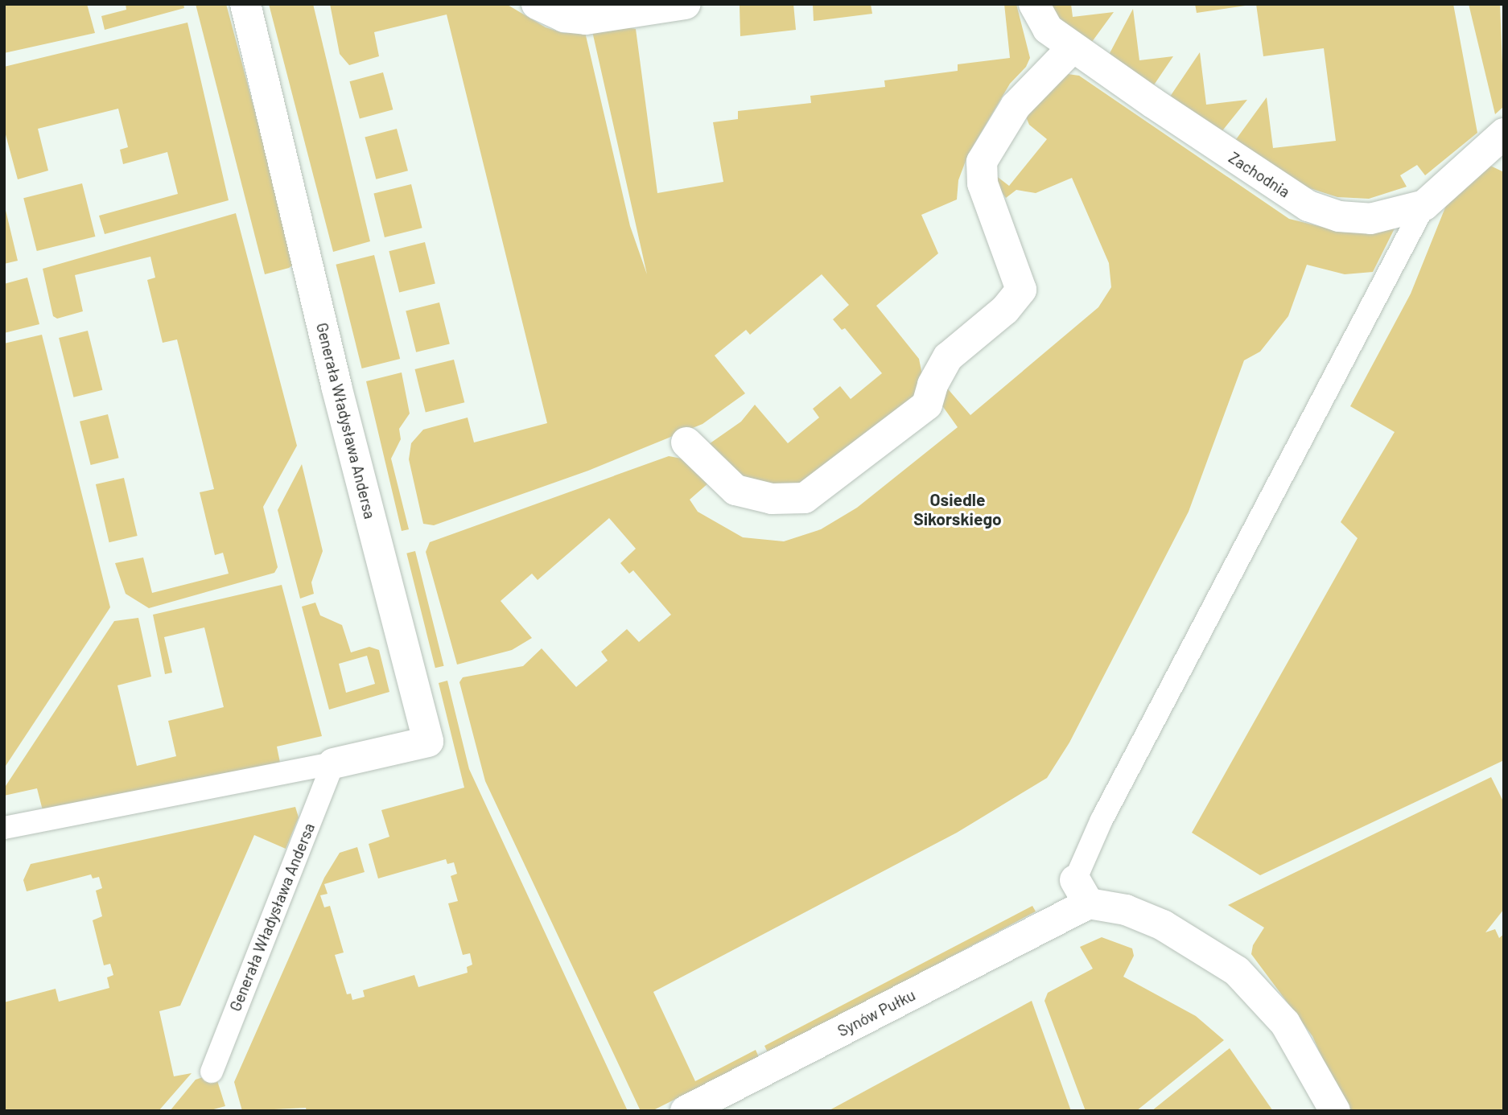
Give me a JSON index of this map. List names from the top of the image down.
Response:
{
  "streets": {
    "street": ["Zachodnia", "Generała Władysława Andersa", "Synów Pułku"]
  },
  "districts": ["Osiedle Sikorskiego"]
}
